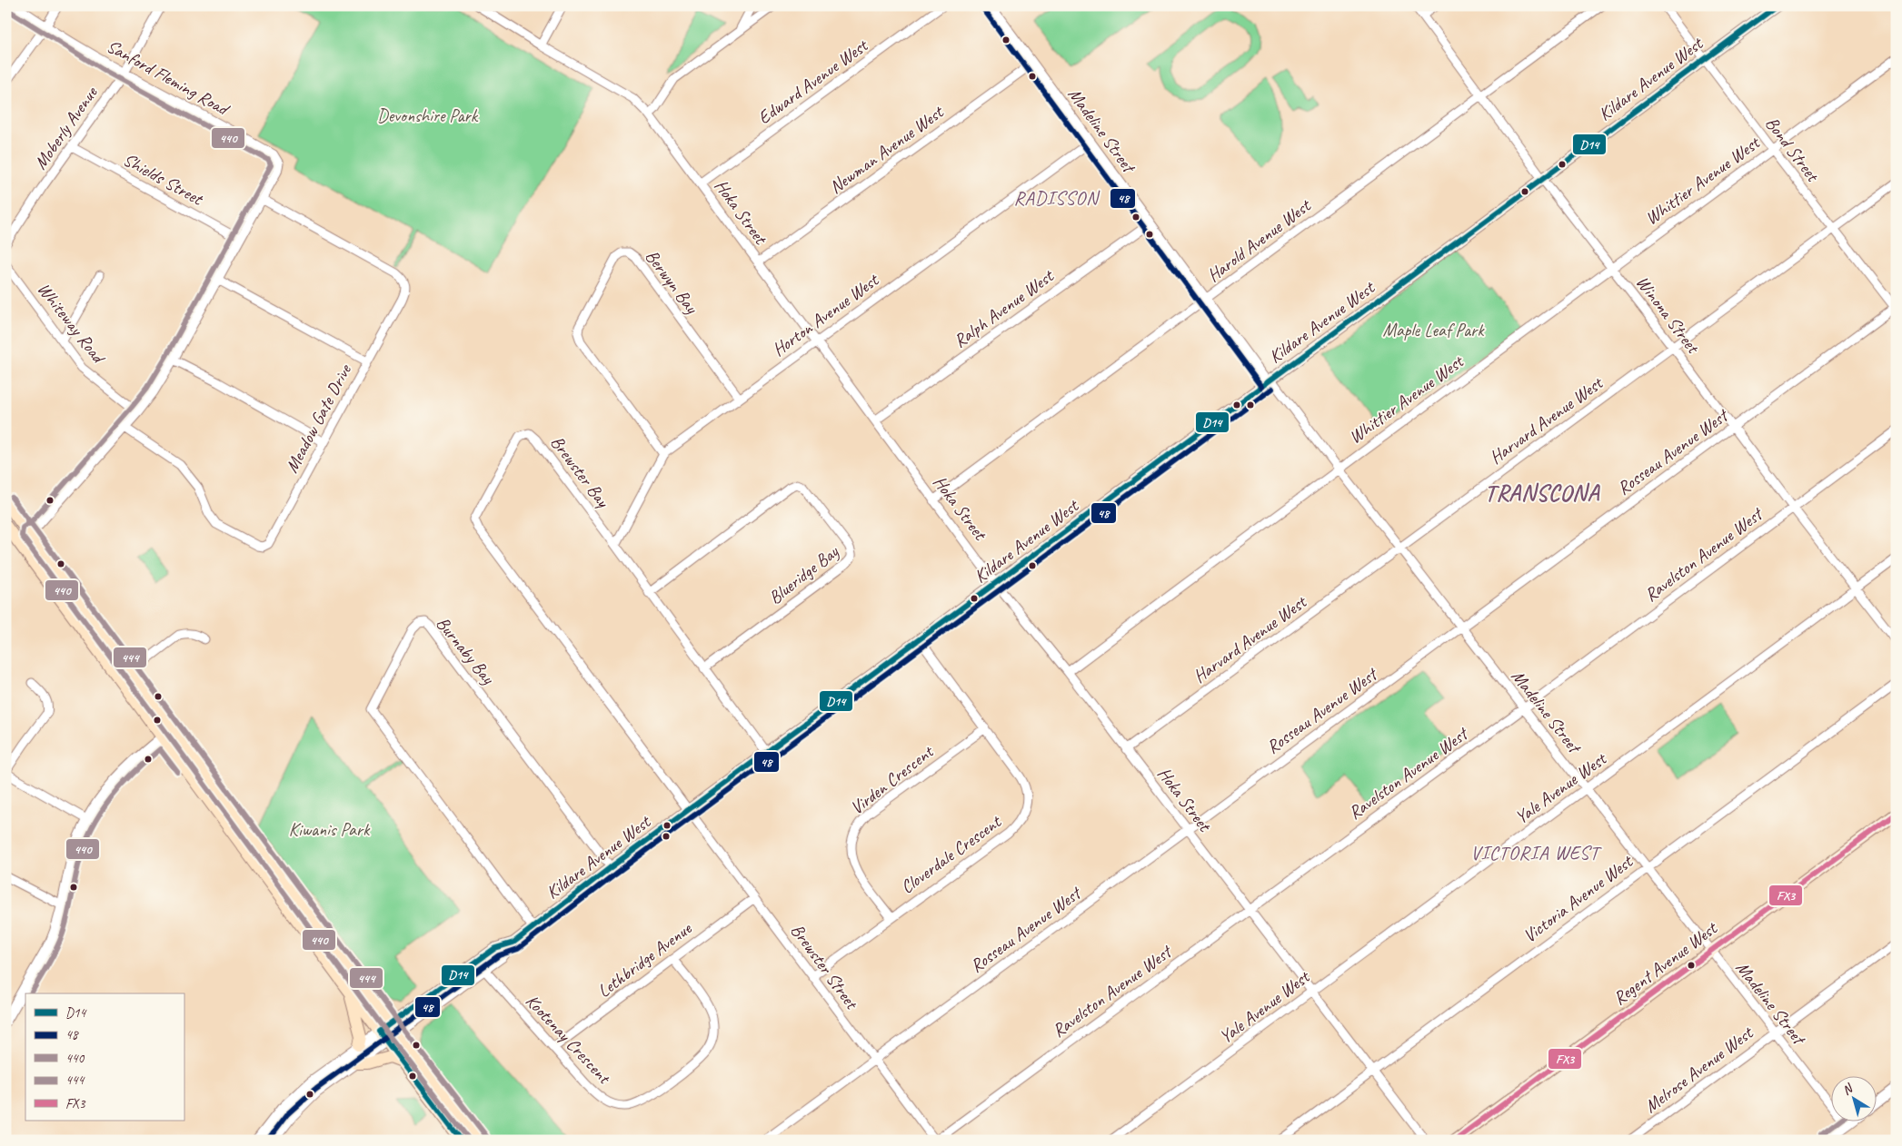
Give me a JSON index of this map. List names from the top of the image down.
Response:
{
  "streets": {
    "main road": ["Regent Avenue West"],
    "street": [
      "Sanford Fleming Road",
      "Kildare Avenue West",
      "Edward Avenue West",
      "Moberly Avenue",
      "Madeline Street",
      "Bond Street",
      "Newman Avenue West",
      "Shields Street",
      "Whittier Avenue West",
      "Hoka Street",
      "Harold Avenue West",
      "Berwyn Bay",
      "Ralph Avenue West",
      "Winona Street",
      "Horton Avenue West",
      "Whiteway Road",
      "Meadow Gate Drive",
      "Harvard Avenue West",
      "Rosseau Avenue West",
      "Brewster Bay",
      "Ravelston Avenue West",
      "Blueridge Bay",
      "Burnaby Bay",
      "Virden Crescent",
      "Yale Avenue West",
      "Cloverdale Crescent",
      "Victoria Avenue West",
      "Lethbridge Avenue",
      "Brewster Street",
      "Kootenay Crescent",
      "Melrose Avenue West"
    ]
  },
  "crossings": [
    ["Sanford Fleming Road", "Moberly Avenue"],
    ["Sanford Fleming Road", "Shields Street"],
    ["Sanford Fleming Road", "Whiteway Road"],
    ["Sanford Fleming Road", "Meadow Gate Drive"],
    ["Kildare Avenue West", "Madeline Street"],
    ["Kildare Avenue West", "Bond Street"],
    ["Kildare Avenue West", "Hoka Street"],
    ["Kildare Avenue West", "Winona Street"],
    ["Kildare Avenue West", "Brewster Bay"],
    ["Kildare Avenue West", "Burnaby Bay"],
    ["Kildare Avenue West", "Cloverdale Crescent"],
    ["Kildare Avenue West", "Brewster Street"],
    ["Kildare Avenue West", "Kootenay Crescent"],
    ["Edward Avenue West", "Hoka Street"],
    ["Moberly Avenue", "Shields Street"],
    ["Madeline Street", "Newman Avenue West"],
    ["Madeline Street", "Whittier Avenue West"],
    ["Madeline Street", "Harold Avenue West"],
    ["Madeline Street", "Ralph Avenue West"],
    ["Madeline Street", "Horton Avenue West"],
    ["Madeline Street", "Harvard Avenue West"],
    ["Madeline Street", "Rosseau Avenue West"],
    ["Madeline Street", "Ravelston Avenue West"],
    ["Madeline Street", "Yale Avenue West"],
    ["Madeline Street", "Victoria Avenue West"],
    ["Madeline Street", "Regent Avenue West"],
    ["Madeline Street", "Melrose Avenue West"],
    ["Bond Street", "Whittier Avenue West"],
    ["Bond Street", "Harvard Avenue West"],
    ["Bond Street", "Rosseau Avenue West"],
    ["Newman Avenue West", "Hoka Street"],
    ["Whittier Avenue West", "Hoka Street"],
    ["Whittier Avenue West", "Winona Street"],
    ["Hoka Street", "Harold Avenue West"],
    ["Hoka Street", "Ralph Avenue West"],
    ["Hoka Street", "Horton Avenue West"],
    ["Hoka Street", "Harvard Avenue West"],
    ["Hoka Street", "Rosseau Avenue West"],
    ["Hoka Street", "Ravelston Avenue West"],
    ["Hoka Street", "Yale Avenue West"],
    ["Hoka Street", "Victoria Avenue West"],
    ["Harold Avenue West", "Winona Street"],
    ["Berwyn Bay", "Horton Avenue West"],
    ["Winona Street", "Harvard Avenue West"],
    ["Winona Street", "Rosseau Avenue West"],
    ["Winona Street", "Ravelston Avenue West"],
    ["Winona Street", "Yale Avenue West"],
    ["Horton Avenue West", "Brewster Bay"],
    ["Rosseau Avenue West", "Brewster Street"],
    ["Brewster Bay", "Blueridge Bay"],
    ["Brewster Bay", "Brewster Street"],
    ["Ravelston Avenue West", "Brewster Street"],
    ["Virden Crescent", "Cloverdale Crescent"],
    ["Cloverdale Crescent", "Brewster Street"],
    ["Lethbridge Avenue", "Brewster Street"],
    ["Lethbridge Avenue", "Kootenay Crescent"]
  ],
  "districts": ["RADISSON", "TRANSCONA", "VICTORIA WEST"],
  "parks": ["Devonshire Park", "Maple Leaf Park", "Kiwanis Park"],
  "lines": [
    "transit line D14",
    "transit line 48",
    "transit line 440",
    "transit line 444",
    "transit line FX3"
  ],
  "legend": [
    "D14",
    "48",
    "440",
    "444",
    "FX3"
  ],
  "north": "top left"
}
